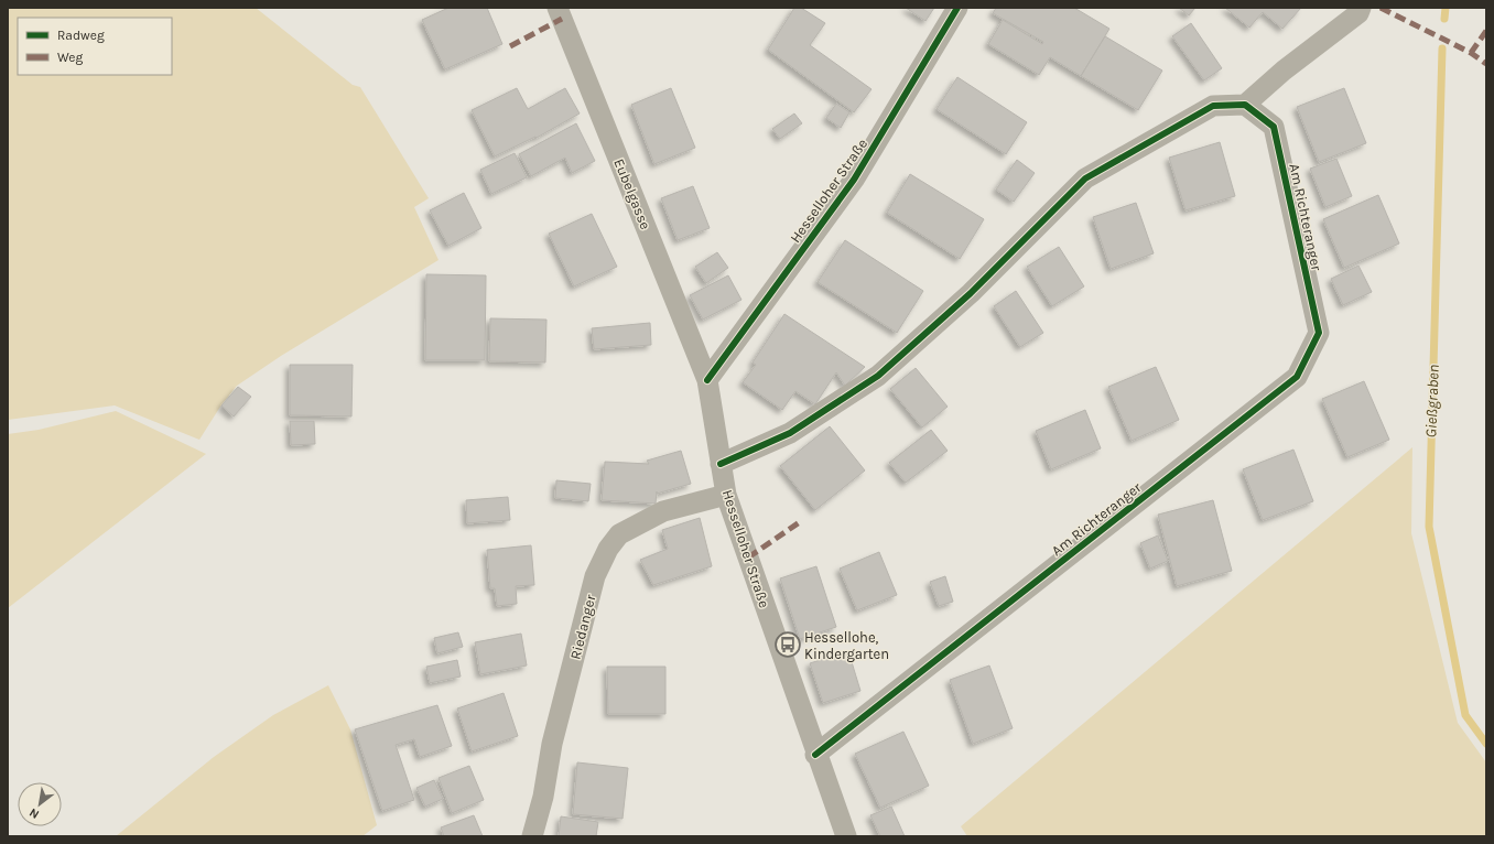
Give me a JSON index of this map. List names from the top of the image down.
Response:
{
  "streets": {
    "street": [
      "Hesselloher Straße",
      "Eubelgasse",
      "Am Richteranger",
      "Riedanger"
    ]
  },
  "crossings": [
    ["Hesselloher Straße", "Eubelgasse"],
    ["Hesselloher Straße", "Am Richteranger"],
    ["Hesselloher Straße", "Riedanger"]
  ],
  "water": ["Gießgraben"],
  "places": {
    "bus stop": ["Hessellohe, Kindergarten"]
  },
  "legend": ["Radweg", "Weg"],
  "north": "bottom left"
}
